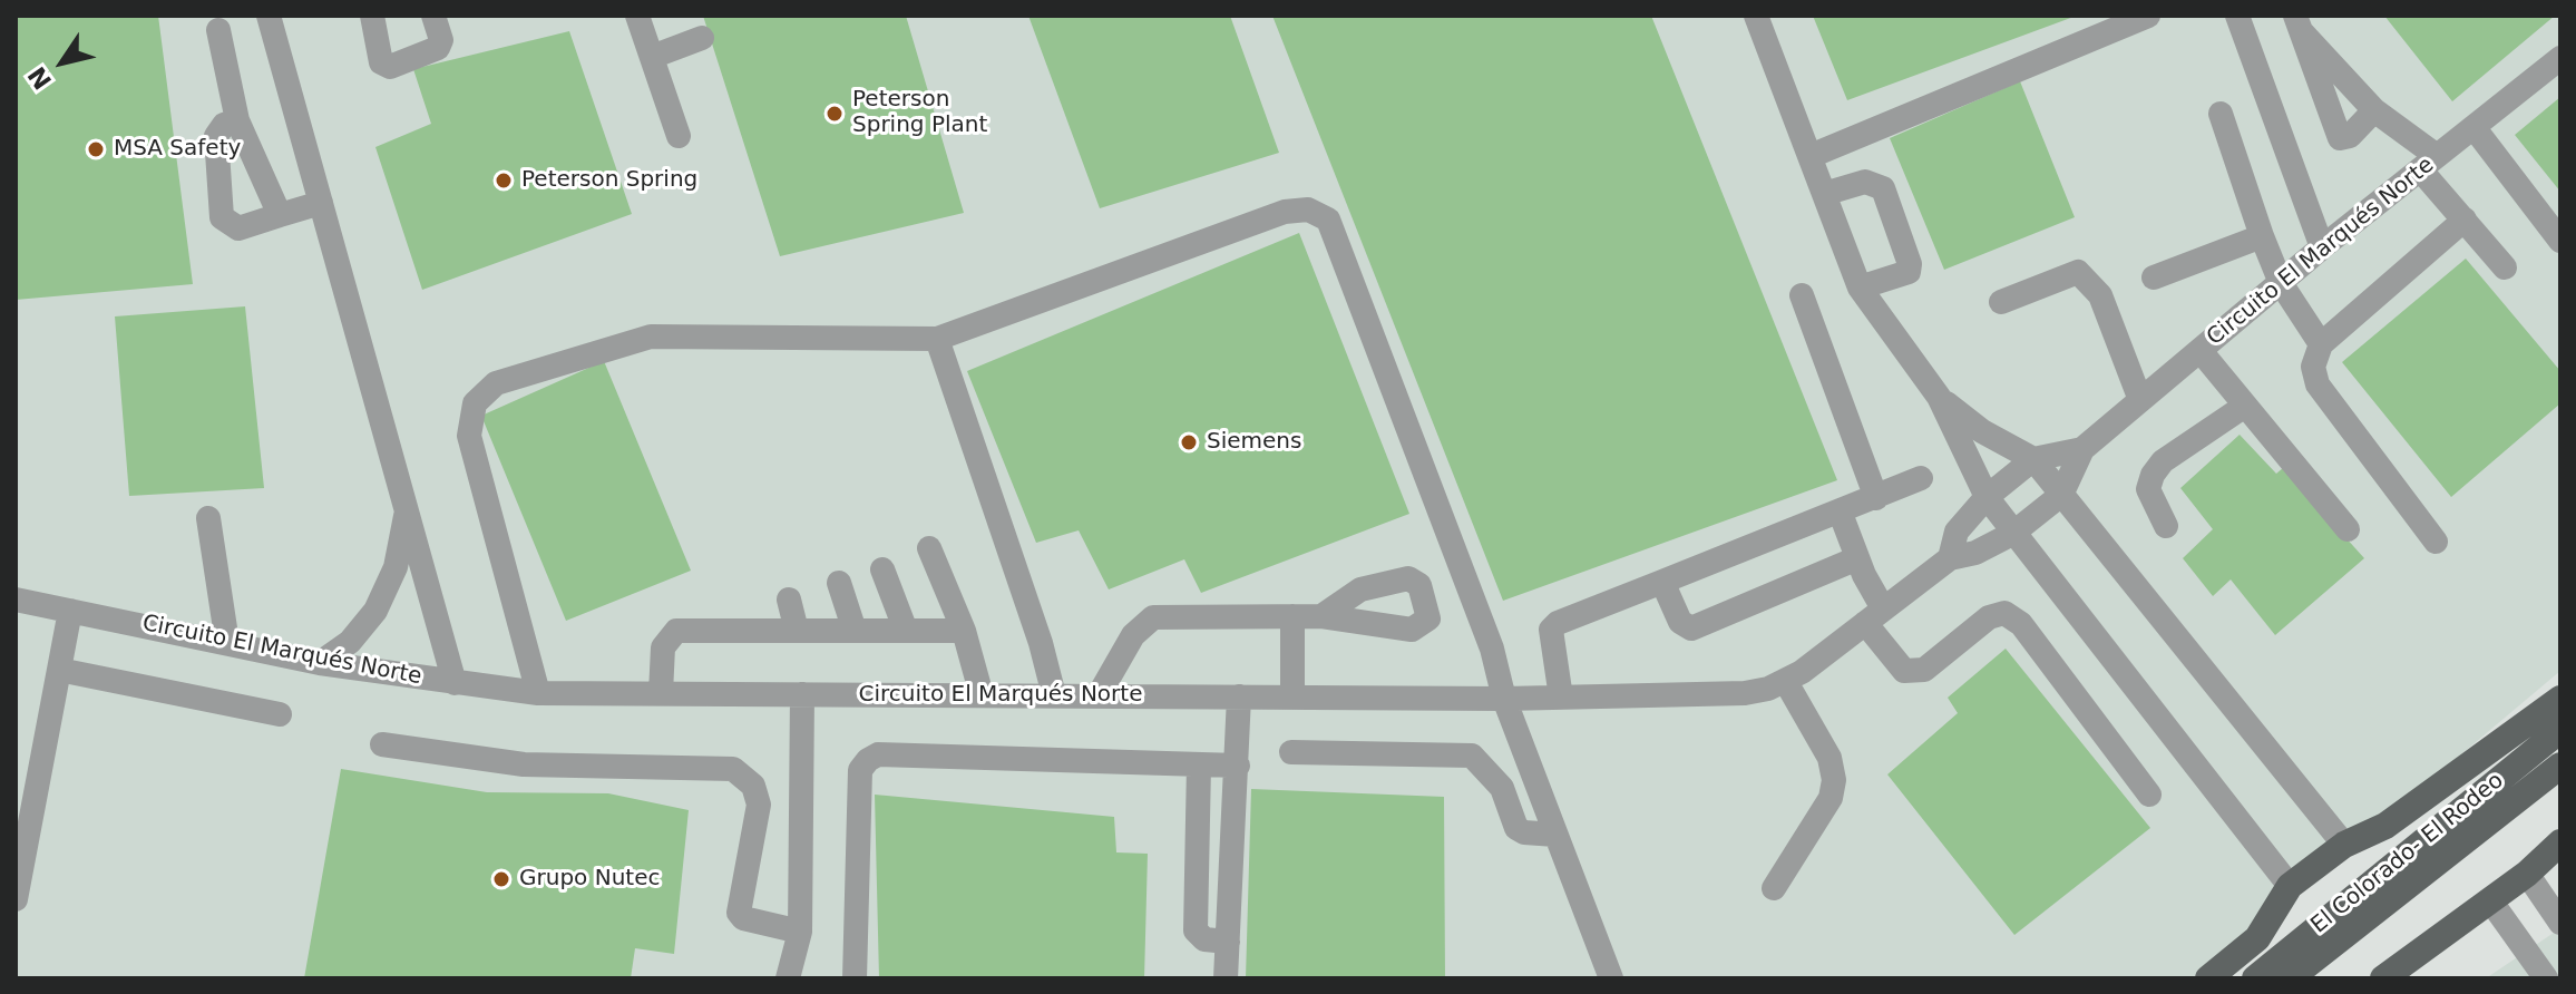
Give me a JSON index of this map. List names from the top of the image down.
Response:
{
  "streets": {
    "main road": ["El Colorado- El Rodeo"],
    "street": ["Circuito El Marqués Norte"]
  },
  "places": [
    "Peterson Spring Plant",
    "MSA Safety",
    "Peterson Spring",
    "Siemens",
    "Grupo Nutec"
  ],
  "north": "bottom left"
}
